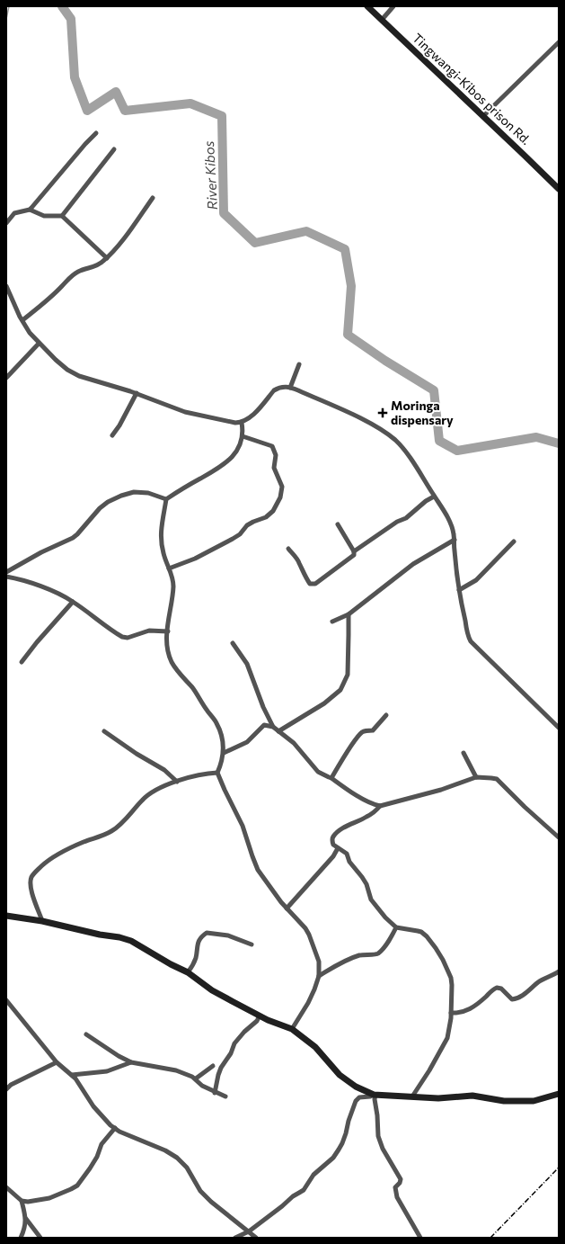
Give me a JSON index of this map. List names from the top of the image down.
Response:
{
  "streets": {
    "street": ["Tingwangi-Kibos prison Rd."]
  },
  "water": ["River Kibos"],
  "places": {
    "health": ["Moringa dispensary"]
  }
}
